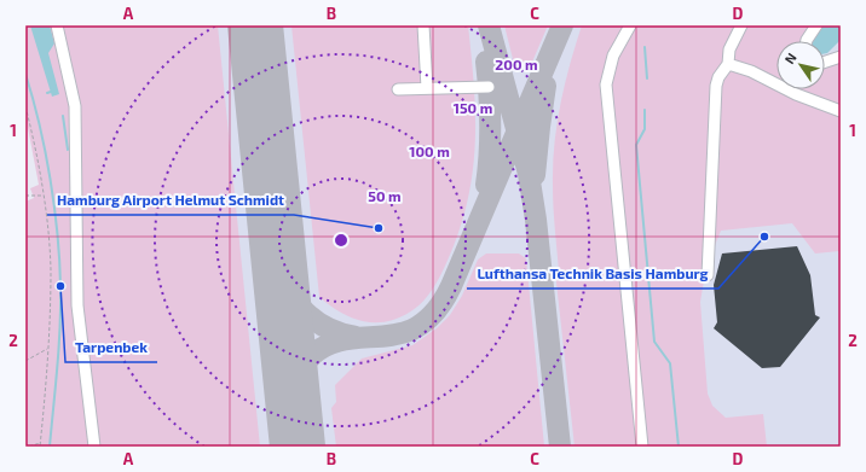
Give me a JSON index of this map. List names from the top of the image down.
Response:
{
  "places": ["Hamburg Airport Helmut Schmidt", "Lufthansa Technik Basis Hamburg", "Tarpenbek"],
  "north": "top left",
  "grid": {
    "columns": [
      "A",
      "B",
      "C",
      "D"
    ],
    "rows": ["1", "2"]
  },
  "rings": [
    "200 m",
    "150 m",
    "100 m",
    "50 m"
  ]
}
